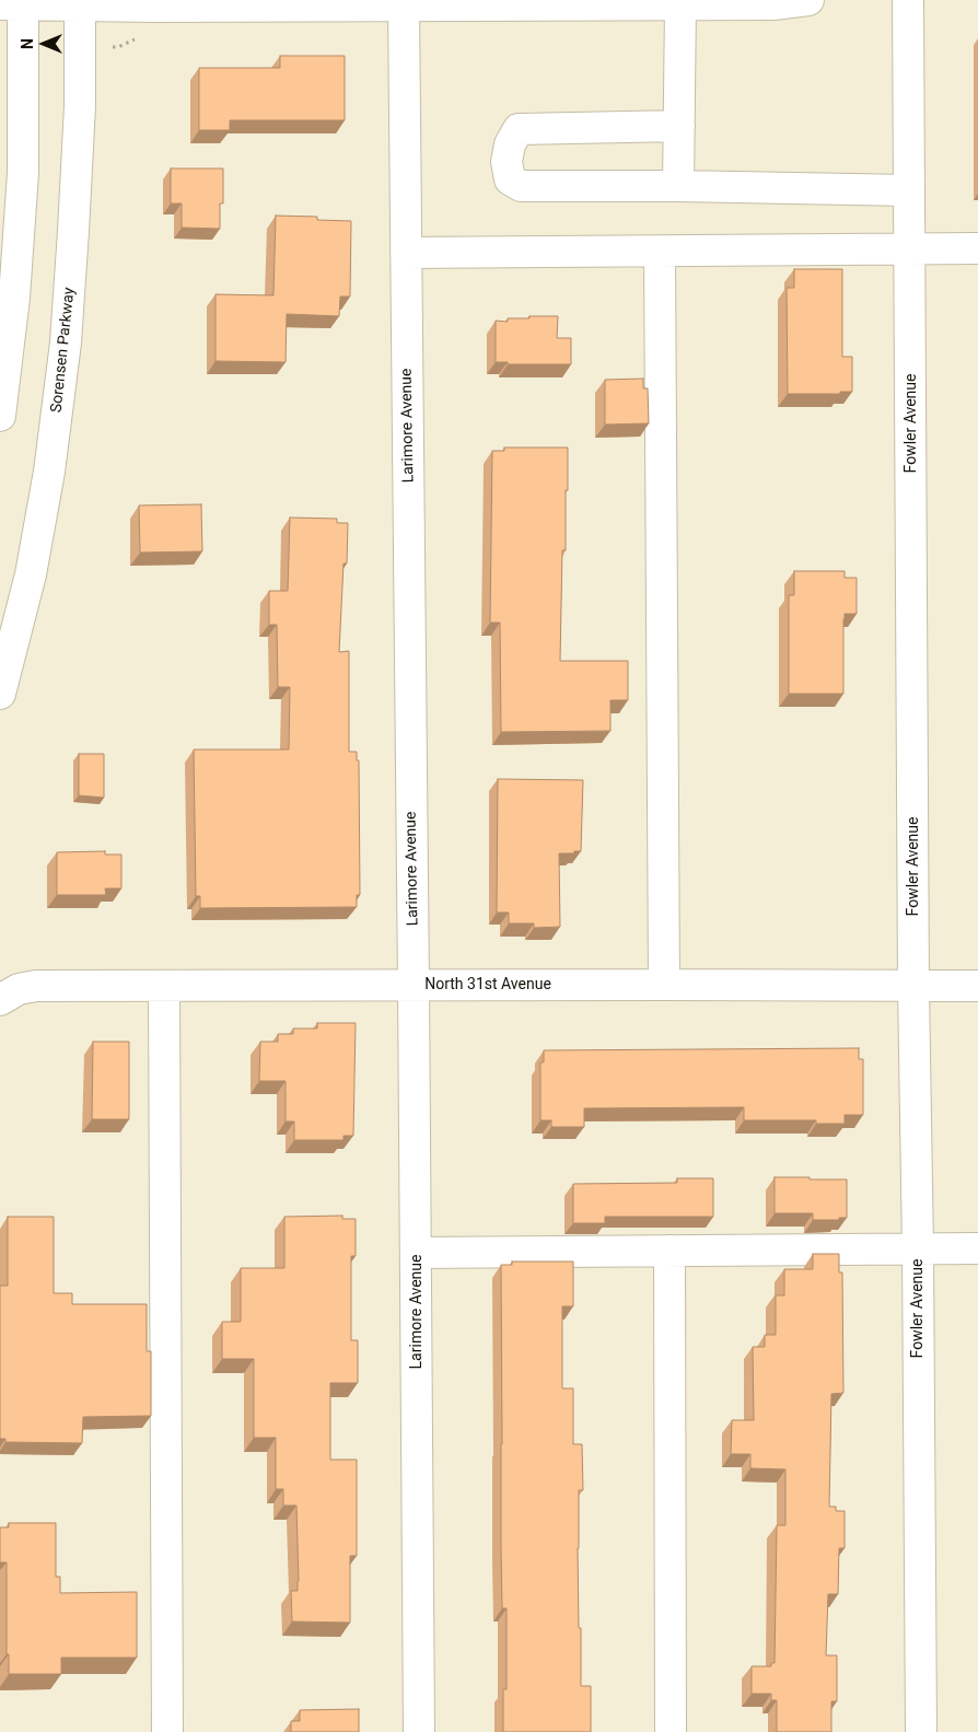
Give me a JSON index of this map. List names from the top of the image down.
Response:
{
  "streets": {
    "street": [
      "Sorensen Parkway",
      "Fowler Avenue",
      "Larimore Avenue",
      "North 31st Avenue"
    ]
  },
  "crossings": [
    ["Fowler Avenue", "North 31st Avenue"],
    ["Larimore Avenue", "North 31st Avenue"]
  ],
  "north": "left"
}
